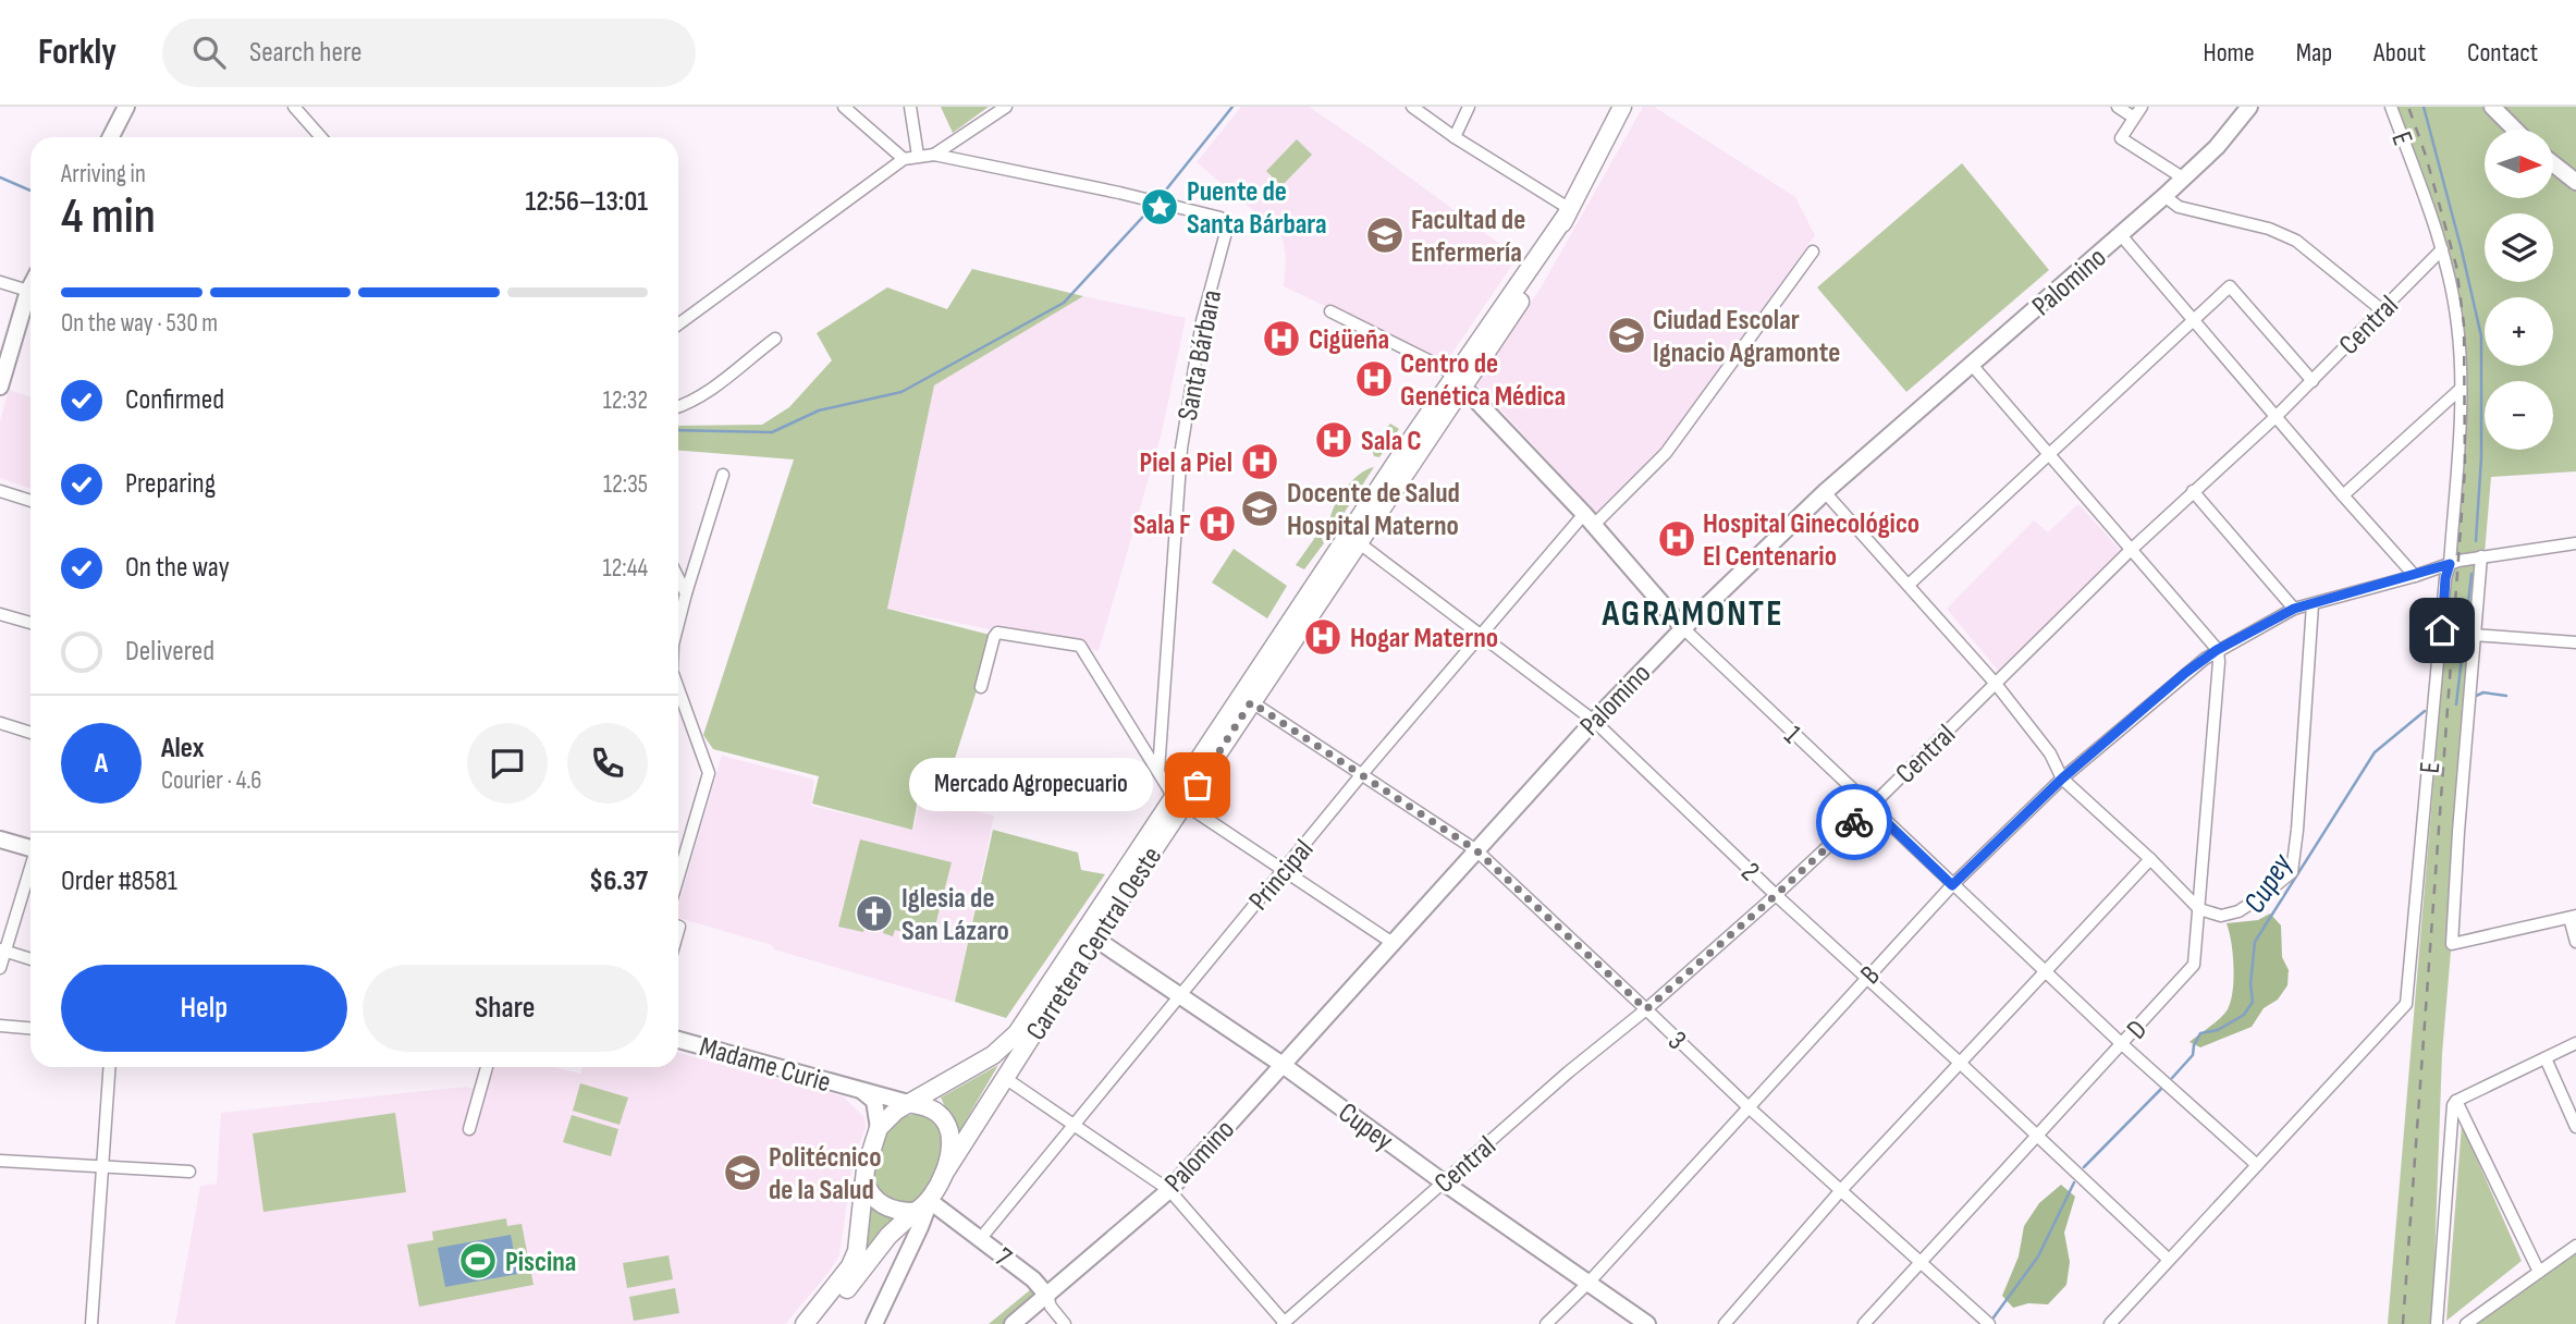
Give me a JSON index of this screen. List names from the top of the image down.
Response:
{
  "streets": {
    "main road": ["Carretera Central Oeste"],
    "street": [
      "E",
      "Palomino",
      "Central",
      "Santa Bárbara",
      "1",
      "2",
      "Principal",
      "B",
      "D",
      "3",
      "Madame Curie",
      "Cupey",
      "7"
    ]
  },
  "crossings": [
    ["E", "Central"],
    ["E", "1"],
    ["E", "2"],
    ["E", "B"],
    ["Palomino", "1"],
    ["Palomino", "2"],
    ["Palomino", "3"],
    ["Palomino", "Cupey"],
    ["Palomino", "7"],
    ["Central", "1"],
    ["Central", "2"],
    ["Central", "3"],
    ["Central", "Cupey"],
    ["1", "Principal"],
    ["1", "Carretera Central Oeste"],
    ["1", "B"],
    ["1", "D"],
    ["2", "Principal"],
    ["2", "Carretera Central Oeste"],
    ["2", "B"],
    ["2", "D"],
    ["Principal", "3"],
    ["Principal", "Cupey"],
    ["Principal", "7"],
    ["Carretera Central Oeste", "3"],
    ["Carretera Central Oeste", "Madame Curie"],
    ["Carretera Central Oeste", "Cupey"],
    ["Carretera Central Oeste", "7"],
    ["B", "D"],
    ["B", "3"],
    ["B", "Cupey"],
    ["D", "3"],
    ["Madame Curie", "7"]
  ],
  "districts": ["AGRAMONTE"],
  "water": ["Cupey"],
  "places": {
    "place": ["Puente de Santa Bárbara"],
    "school or university": [
      "Facultad de Enfermería",
      "Ciudad Escolar Ignacio Agramonte",
      "Docente de Salud Hospital Materno",
      "Politécnico de la Salud"
    ],
    "hospital": [
      "Cigüeña",
      "Centro de Genética Médica",
      "Sala C",
      "Piel a Piel",
      "Sala F",
      "Hospital Ginecológico El Centenario",
      "Hogar Materno"
    ],
    "other": ["Mercado Agropecuario"],
    "church": ["Iglesia de San Lázaro"],
    "sports": ["Piscina"]
  },
  "north": "right",
  "page": {
    "header": "Forkly",
    "search": "Search here",
    "nav": [
      "Home",
      "Map",
      "About",
      "Contact"
    ],
    "map_buttons": ["+", "−"],
    "heading": ["4 min", "Arriving in", "12:56–13:01"],
    "panel": [
      "Alex",
      "Courier · 4.6",
      "Order #8581",
      "$6.37"
    ],
    "bar": "On the way · 530 m",
    "list": [
      ["Confirmed", "12:32"],
      ["Preparing", "12:35"],
      ["On the way", "12:44"],
      "Delivered"
    ],
    "round": "A",
    "bubble": "Mercado Agropecuario",
    "buttons": ["Help", "Share"]
  }
}
